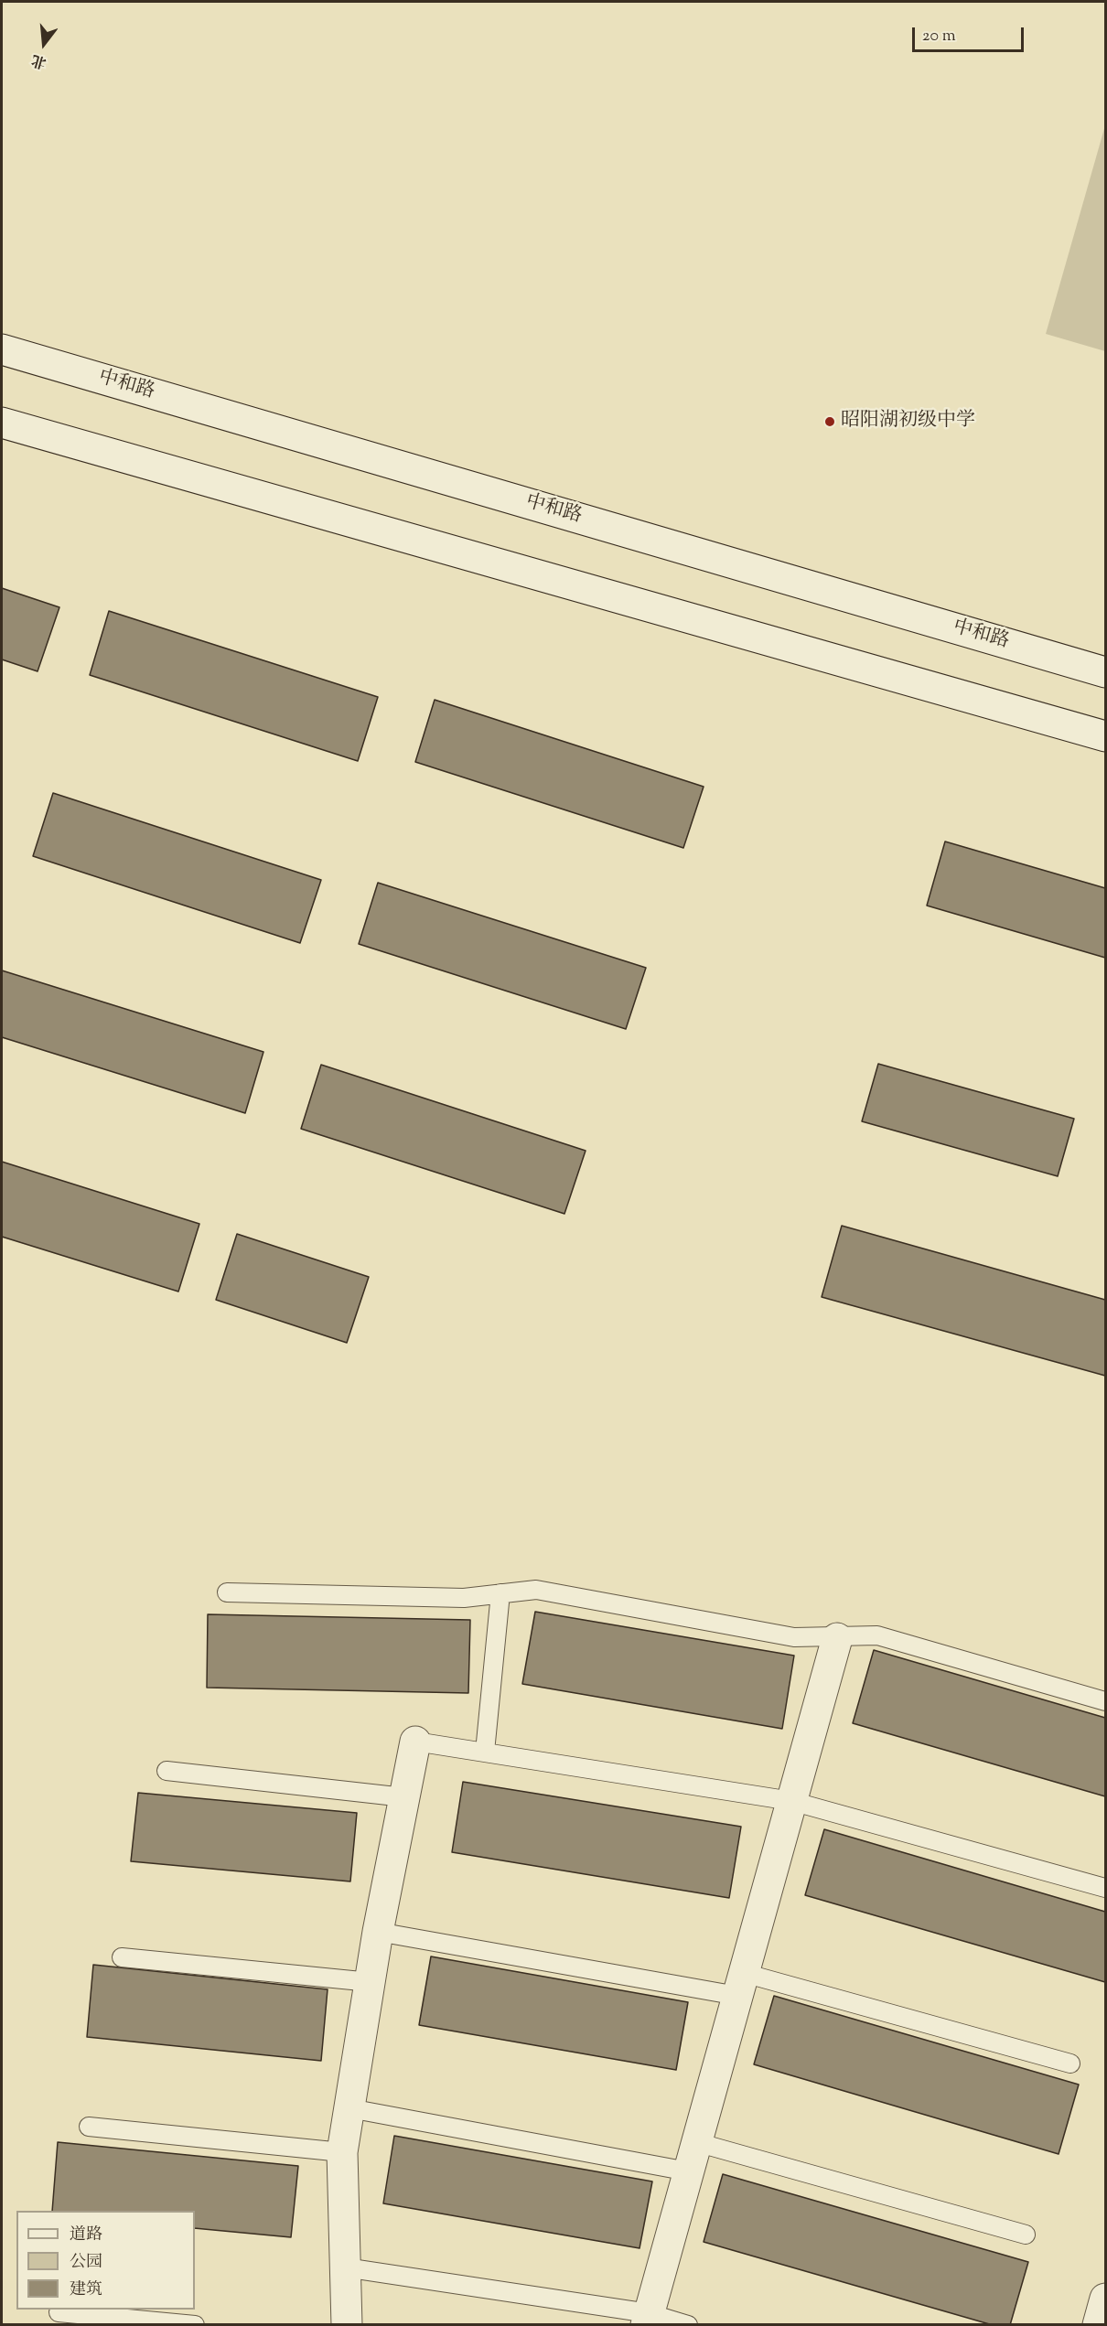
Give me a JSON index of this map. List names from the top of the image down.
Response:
{
  "streets": {
    "main road": ["中和路"]
  },
  "places": ["昭阳湖初级中学"],
  "legend": ["道路", "公园", "建筑"],
  "scale_bar": "20 m",
  "north": "bottom"
}
